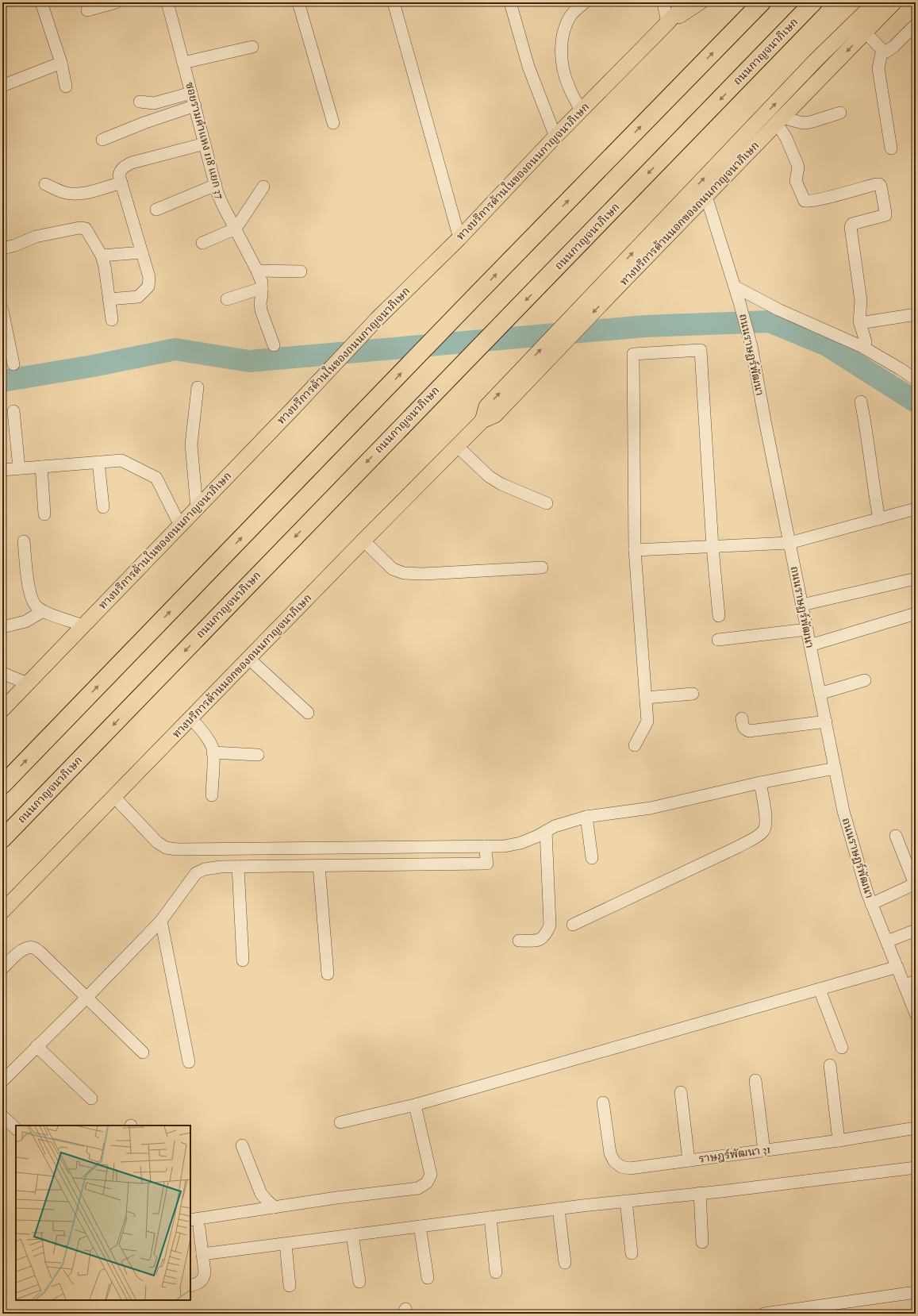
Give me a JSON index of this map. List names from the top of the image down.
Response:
{
  "streets": {
    "highway": ["ถนนกาญจนาภิเษก"],
    "main road": ["ทางบริการด้านในของถนนกาญจนาภิเษก", "ทางบริการด้านนอกของถนนกาญจนาภิเษก"],
    "street": ["ซอยรามคำแหง 118 แยก 37", "ถนนราษฏร์พัฒนา", "ราษฎร์พัฒนา 31"]
  },
  "crossings": [
    ["ทางบริการด้านนอกของถนนกาญจนาภิเษก", "ถนนราษฏร์พัฒนา"]
  ]
}
